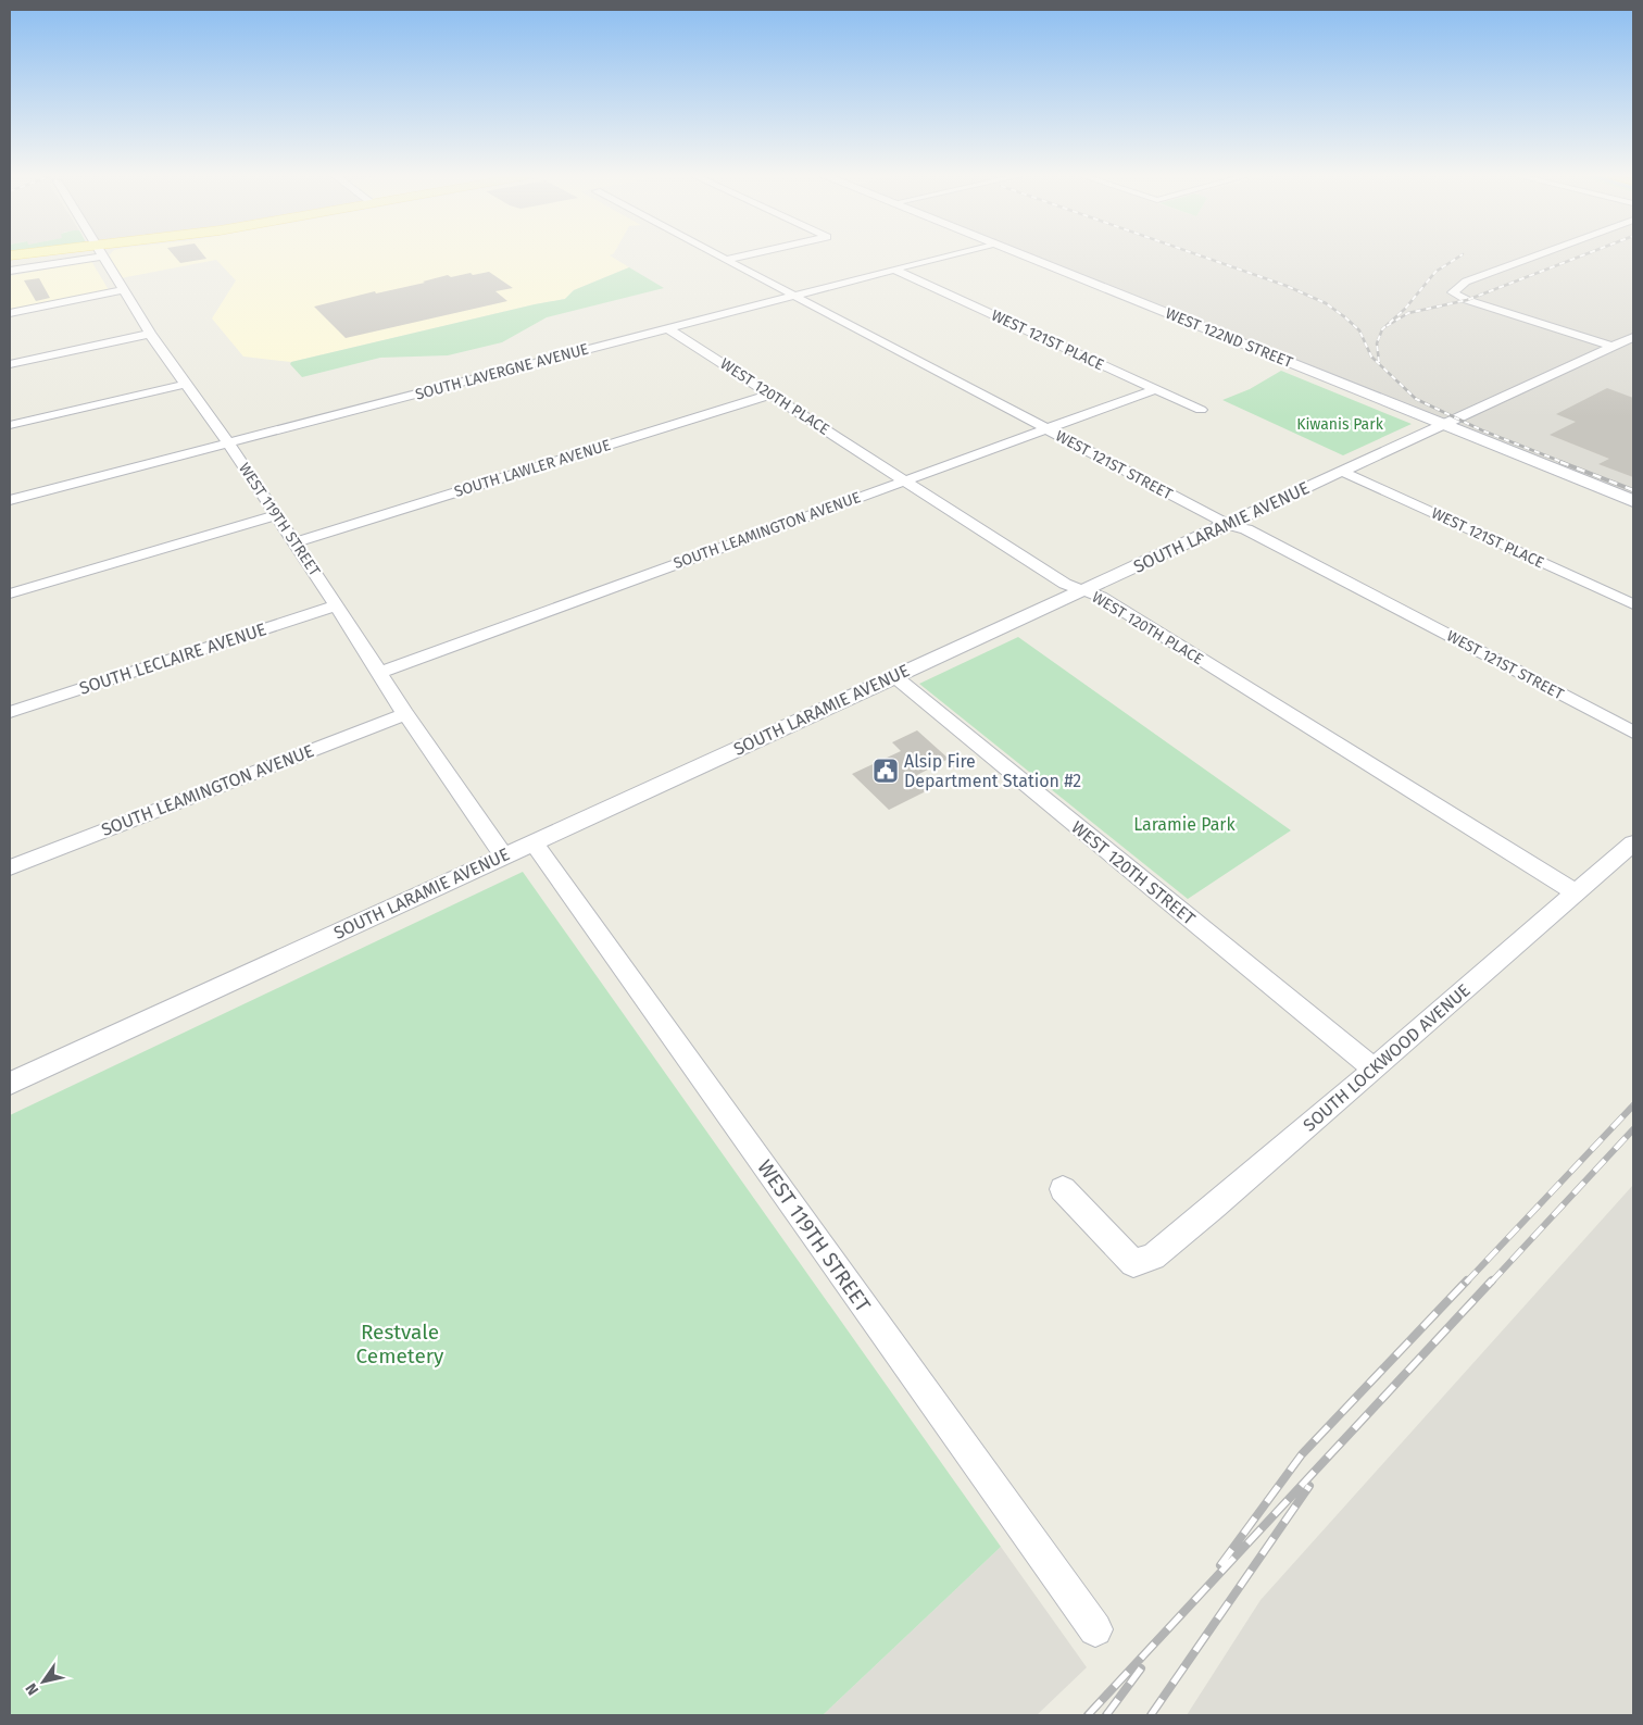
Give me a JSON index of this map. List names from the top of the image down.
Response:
{
  "streets": {
    "street": [
      "WEST 122ND STREET",
      "WEST 121ST PLACE",
      "SOUTH LAVERGNE AVENUE",
      "WEST 120TH PLACE",
      "WEST 121ST STREET",
      "SOUTH LAWLER AVENUE",
      "WEST 119TH STREET",
      "SOUTH LARAMIE AVENUE",
      "SOUTH LEAMINGTON AVENUE",
      "SOUTH LECLAIRE AVENUE",
      "WEST 120TH STREET",
      "SOUTH LOCKWOOD AVENUE"
    ]
  },
  "crossings": [
    ["WEST 122ND STREET", "SOUTH LARAMIE AVENUE"],
    ["WEST 121ST PLACE", "SOUTH LAVERGNE AVENUE"],
    ["WEST 121ST PLACE", "SOUTH LARAMIE AVENUE"],
    ["WEST 121ST PLACE", "SOUTH LEAMINGTON AVENUE"],
    ["SOUTH LAVERGNE AVENUE", "WEST 120TH PLACE"],
    ["SOUTH LAVERGNE AVENUE", "WEST 121ST STREET"],
    ["SOUTH LAVERGNE AVENUE", "WEST 119TH STREET"],
    ["WEST 120TH PLACE", "SOUTH LAWLER AVENUE"],
    ["WEST 120TH PLACE", "SOUTH LARAMIE AVENUE"],
    ["WEST 120TH PLACE", "SOUTH LEAMINGTON AVENUE"],
    ["WEST 120TH PLACE", "SOUTH LOCKWOOD AVENUE"],
    ["WEST 121ST STREET", "SOUTH LARAMIE AVENUE"],
    ["WEST 121ST STREET", "SOUTH LEAMINGTON AVENUE"],
    ["SOUTH LAWLER AVENUE", "WEST 119TH STREET"],
    ["WEST 119TH STREET", "SOUTH LARAMIE AVENUE"],
    ["WEST 119TH STREET", "SOUTH LEAMINGTON AVENUE"],
    ["WEST 119TH STREET", "SOUTH LECLAIRE AVENUE"],
    ["SOUTH LARAMIE AVENUE", "WEST 120TH STREET"],
    ["WEST 120TH STREET", "SOUTH LOCKWOOD AVENUE"]
  ],
  "parks": ["Kiwanis Park", "Laramie Park", "Restvale Cemetery"],
  "places": {
    "public building": ["Alsip Fire Department Station #2"]
  },
  "north": "bottom left"
}
